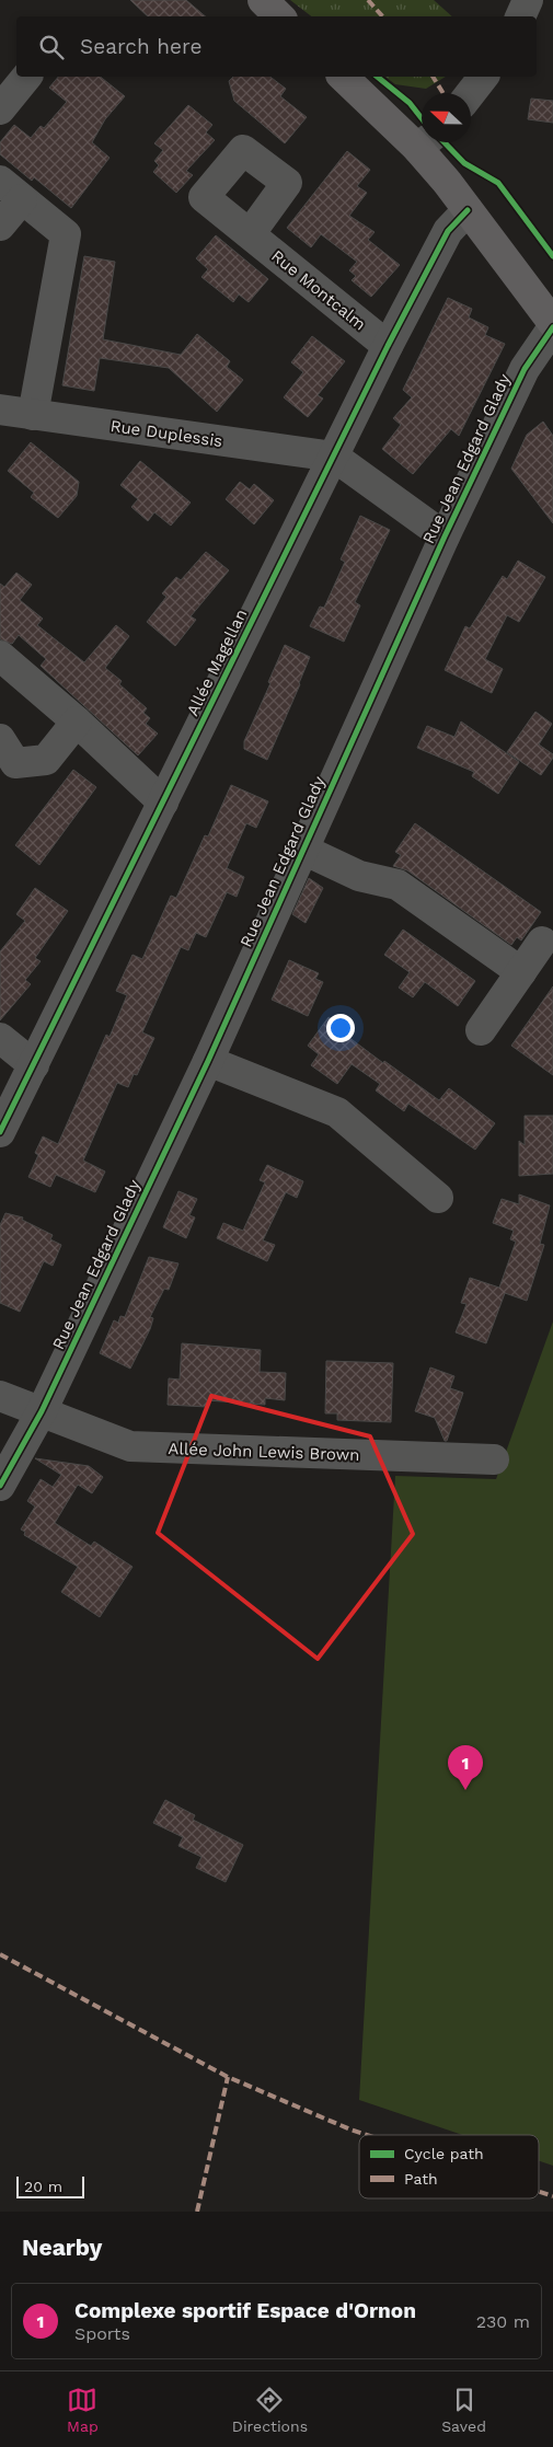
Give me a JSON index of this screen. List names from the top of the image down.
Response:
{
  "streets": {
    "street": [
      "Rue Montcalm",
      "Rue Duplessis",
      "Rue Jean Edgard Glady",
      "Allée Magellan",
      "Allée John Lewis Brown"
    ]
  },
  "crossings": [
    ["Rue Montcalm", "Allée Magellan"],
    ["Rue Duplessis", "Allée Magellan"],
    ["Rue Jean Edgard Glady", "Allée John Lewis Brown"]
  ],
  "legend": ["Cycle path", "Path"],
  "scale_bar": "20 m",
  "north": "left",
  "page": {
    "search": "Search here",
    "pins": "1",
    "scale": "20 m",
    "heading": "Nearby",
    "list": [
      {
        "mark": "1",
        "name": "Complexe sportif Espace d'Ornon",
        "note": "Sports",
        "value": "230 m"
      }
    ],
    "nav": ["Map", "Directions", "Saved"]
  }
}
